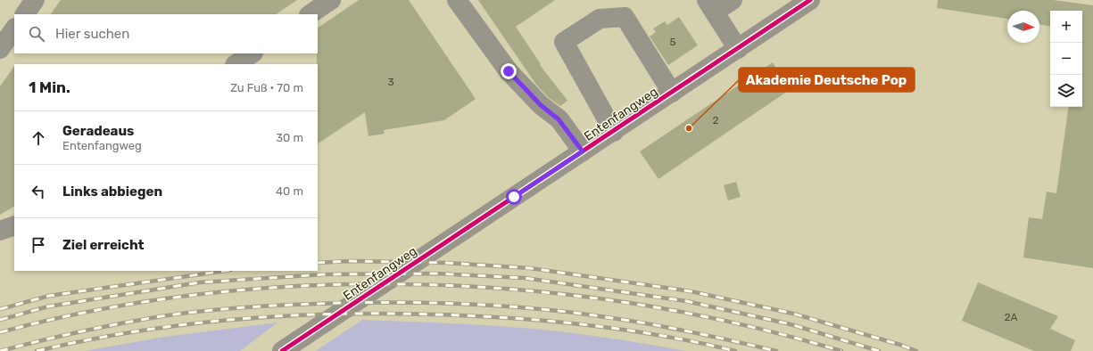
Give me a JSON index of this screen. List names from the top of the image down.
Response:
{
  "streets": {
    "street": ["Entenfangweg"]
  },
  "places": ["Akademie Deutsche Pop"],
  "house_numbers": [
    "5",
    "3",
    "2",
    "2A"
  ],
  "north": "right",
  "page": {
    "map_buttons": ["+", "−"],
    "search": "Hier suchen",
    "heading": ["1 Min.", "Zu Fuß · 70 m"],
    "list": [
      ["Geradeaus", "Entenfangweg", "30 m"],
      ["Links abbiegen", "40 m"],
      "Ziel erreicht"
    ]
  }
}
